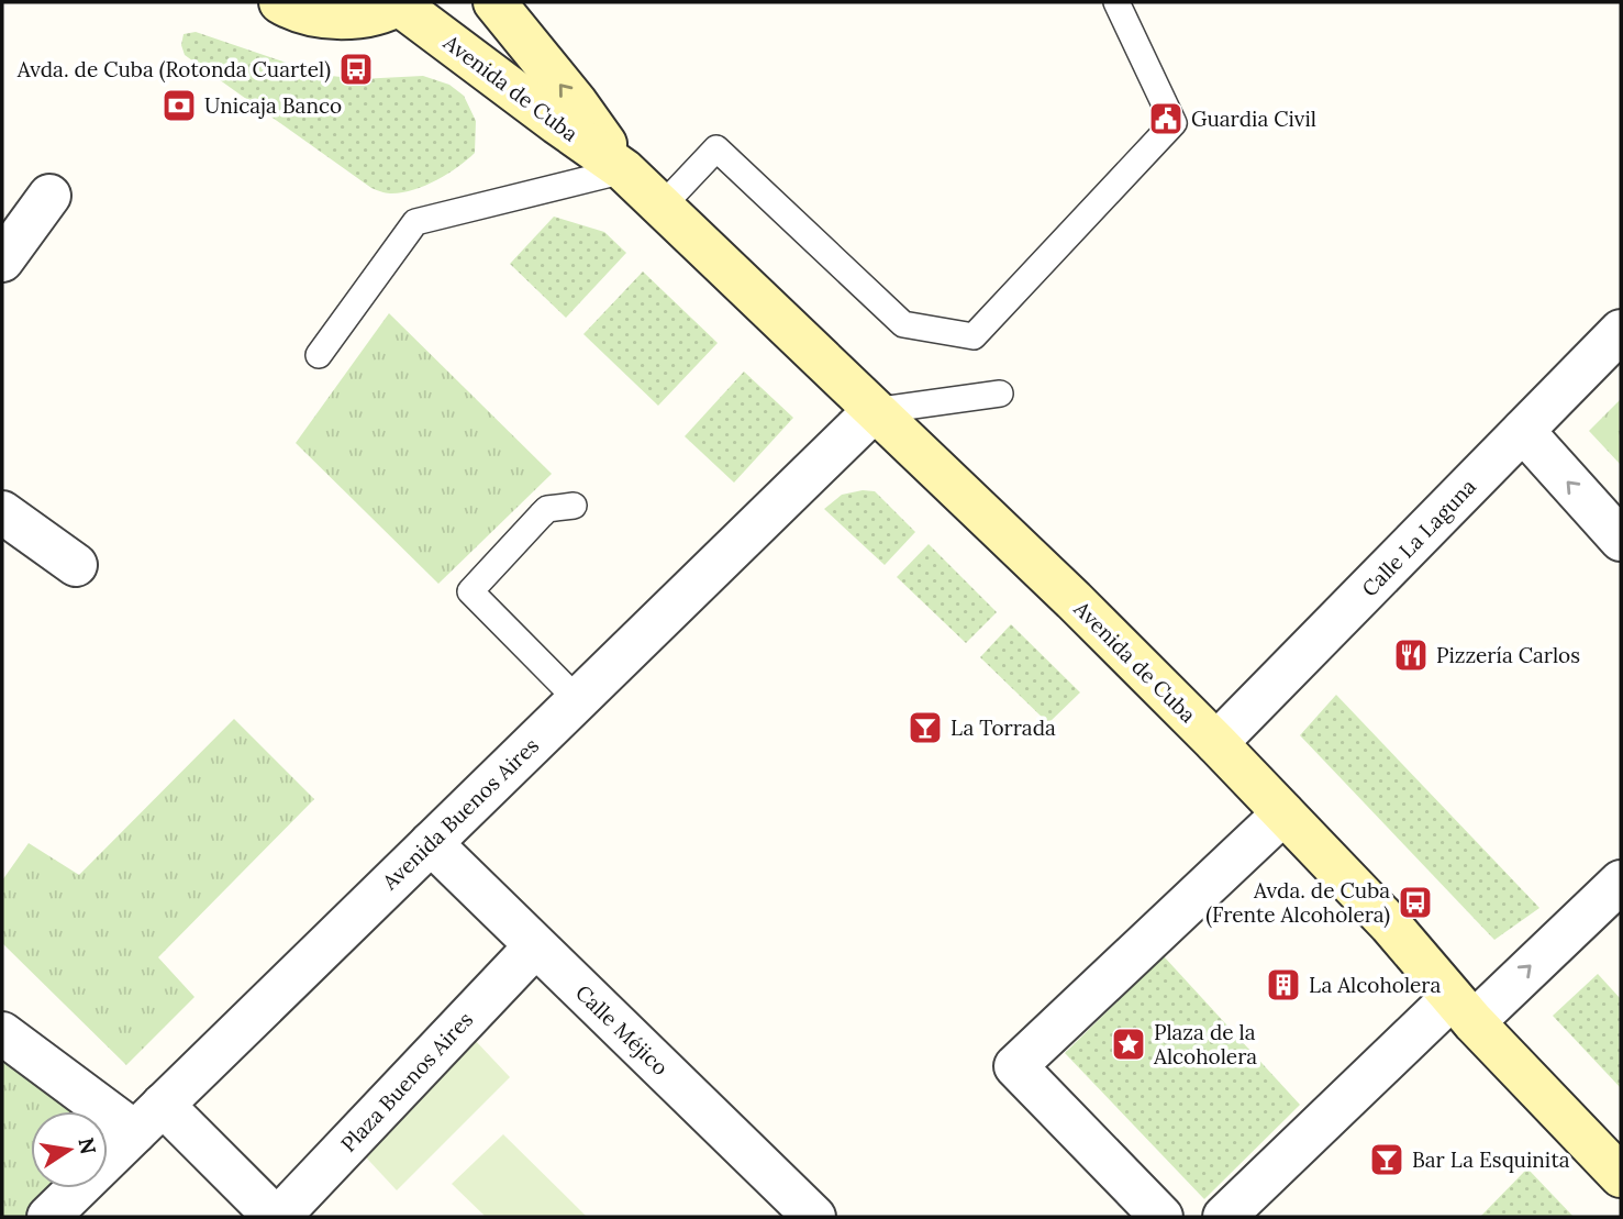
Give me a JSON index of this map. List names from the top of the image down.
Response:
{
  "streets": {
    "street": [
      "Avenida de Cuba",
      "Calle La Laguna",
      "Avenida Buenos Aires",
      "Calle Méjico",
      "Plaza Buenos Aires"
    ]
  },
  "crossings": [
    ["Avenida de Cuba", "Calle La Laguna"],
    ["Avenida de Cuba", "Avenida Buenos Aires"],
    ["Avenida Buenos Aires", "Calle Méjico"],
    ["Calle Méjico", "Plaza Buenos Aires"]
  ],
  "places": {
    "bus stop": ["Avda. de Cuba (Rotonda Cuartel)", "Avda. de Cuba (Frente Alcoholera)"],
    "bank": ["Unicaja Banco"],
    "public building": ["Guardia Civil"],
    "restaurant": ["Pizzería Carlos"],
    "bar": ["La Torrada", "Bar La Esquinita"],
    "building": ["La Alcoholera"],
    "place": ["Plaza de la Alcoholera"]
  },
  "north": "right"
}
